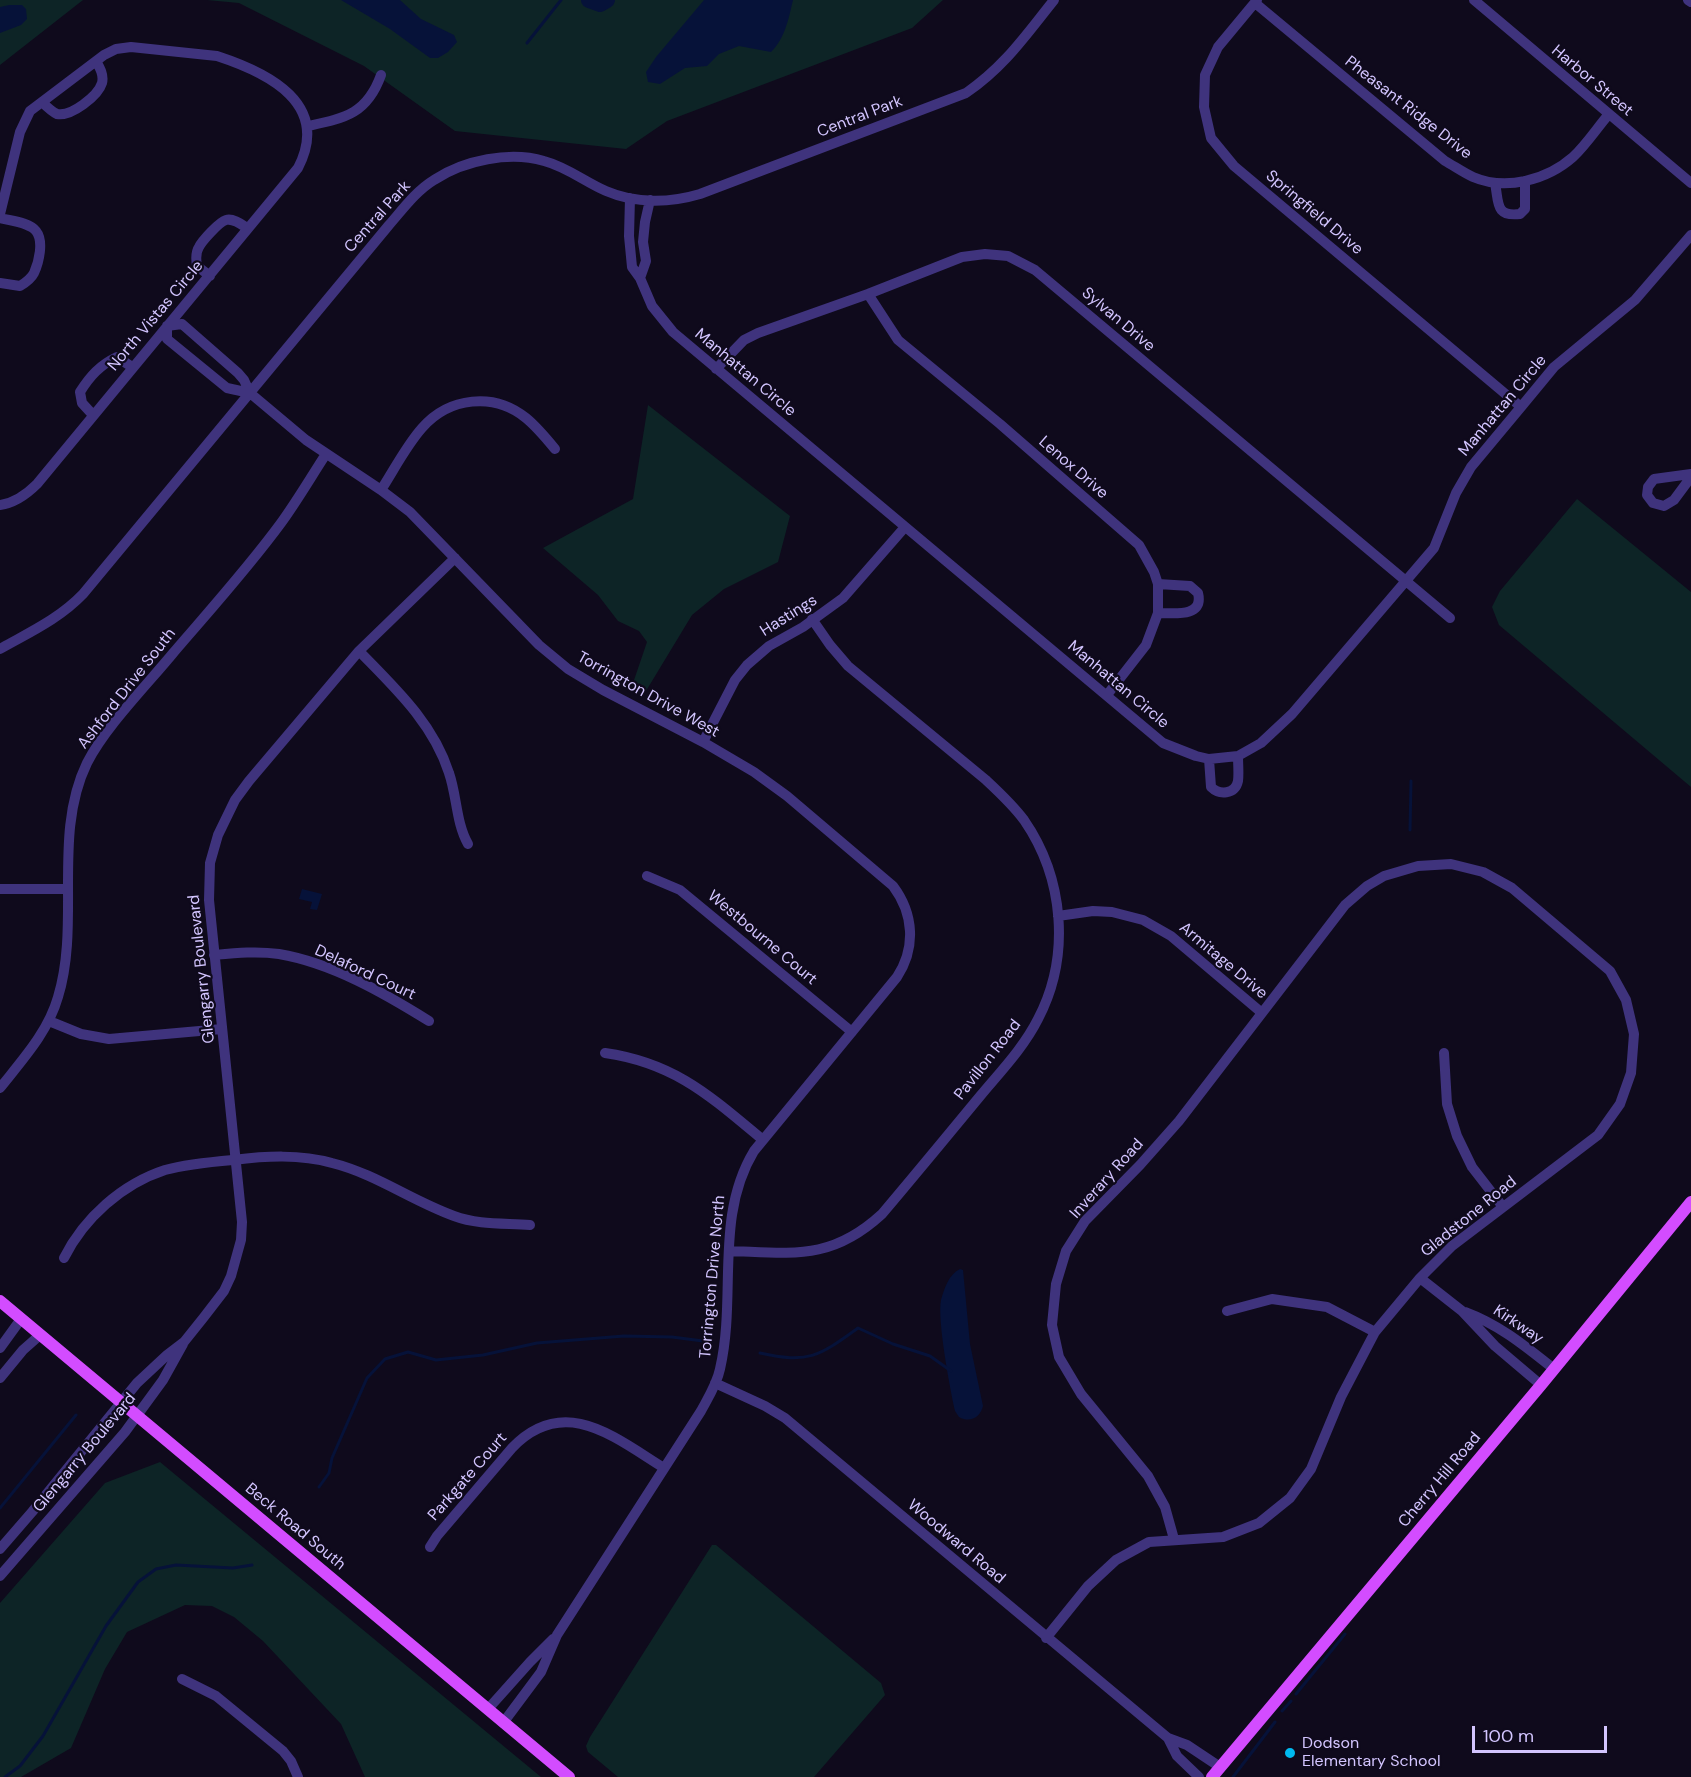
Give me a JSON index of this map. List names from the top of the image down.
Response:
{
  "streets": {
    "main road": ["Cherry Hill Road", "Beck Road South"],
    "street": [
      "Harbor Street",
      "Pheasant Ridge Drive",
      "Central Park",
      "Springfield Drive",
      "North Vistas Circle",
      "Sylvan Drive",
      "Manhattan Circle",
      "Lenox Drive",
      "Hastings",
      "Ashford Drive South",
      "Torrington Drive West",
      "Westbourne Court",
      "Armitage Drive",
      "Glengarry Boulevard",
      "Delaford Court",
      "Pavillon Road",
      "Inverary Road",
      "Gladstone Road",
      "Torrington Drive North",
      "Kirkway",
      "Parkgate Court",
      "Woodward Road"
    ]
  },
  "crossings": [
    ["Harbor Street", "Pheasant Ridge Drive"],
    ["Pheasant Ridge Drive", "Springfield Drive"],
    ["Central Park", "Manhattan Circle"],
    ["Central Park", "Torrington Drive West"],
    ["Springfield Drive", "Manhattan Circle"],
    ["Sylvan Drive", "Manhattan Circle"],
    ["Sylvan Drive", "Lenox Drive"],
    ["Manhattan Circle", "Lenox Drive"],
    ["Manhattan Circle", "Hastings"],
    ["Hastings", "Torrington Drive West"],
    ["Hastings", "Pavillon Road"],
    ["Ashford Drive South", "Torrington Drive West"],
    ["Torrington Drive West", "Glengarry Boulevard"],
    ["Torrington Drive West", "Torrington Drive North"],
    ["Westbourne Court", "Torrington Drive North"],
    ["Armitage Drive", "Pavillon Road"],
    ["Armitage Drive", "Inverary Road"],
    ["Armitage Drive", "Gladstone Road"],
    ["Glengarry Boulevard", "Delaford Court"],
    ["Glengarry Boulevard", "Beck Road South"],
    ["Pavillon Road", "Torrington Drive North"],
    ["Inverary Road", "Gladstone Road"],
    ["Gladstone Road", "Kirkway"],
    ["Gladstone Road", "Woodward Road"],
    ["Torrington Drive North", "Parkgate Court"],
    ["Torrington Drive North", "Beck Road South"],
    ["Torrington Drive North", "Woodward Road"],
    ["Kirkway", "Cherry Hill Road"],
    ["Cherry Hill Road", "Woodward Road"]
  ],
  "places": ["Dodson Elementary School"],
  "scale_bar": "100 m"
}
